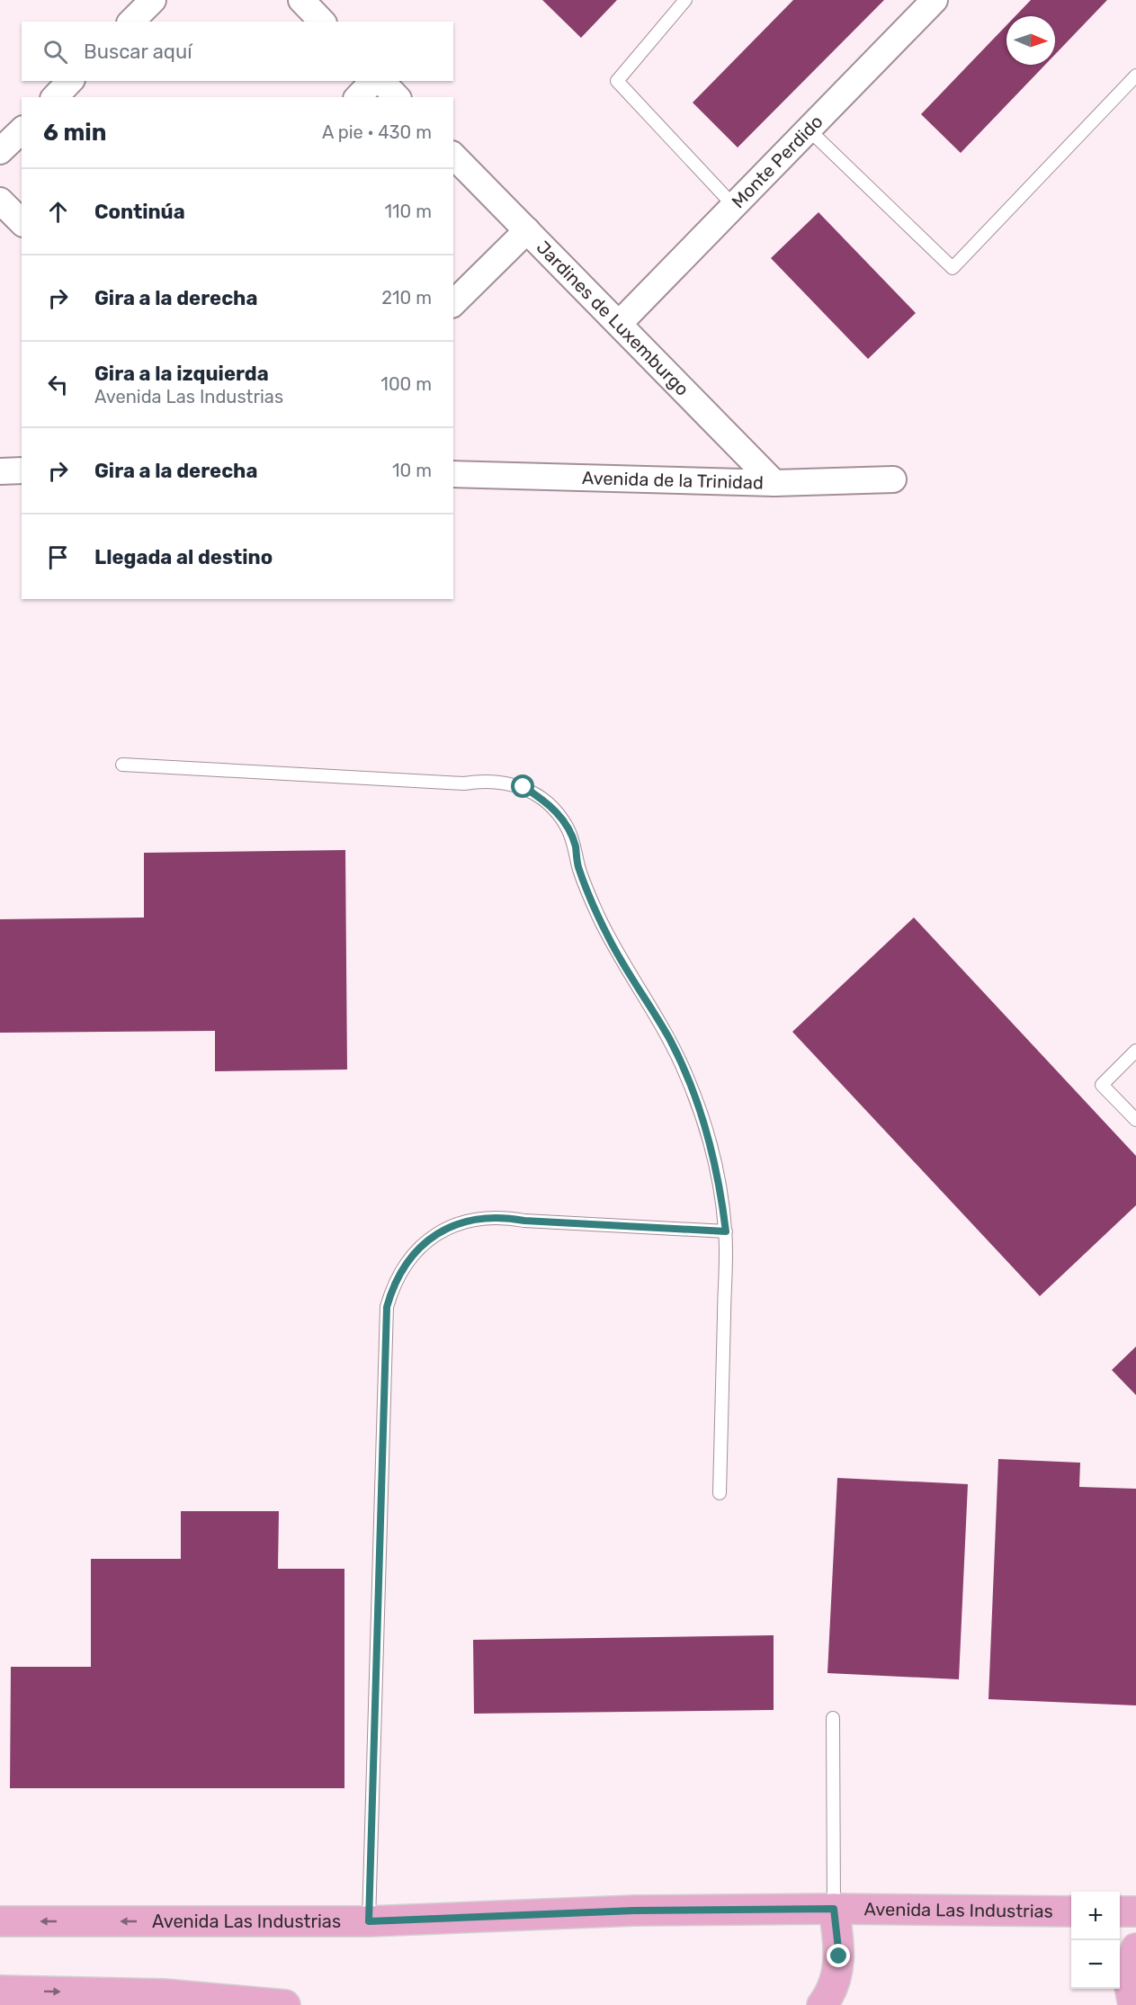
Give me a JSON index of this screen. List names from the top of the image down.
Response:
{
  "streets": {
    "main road": ["Avenida Las Industrias"],
    "street": ["Monte Perdido", "Jardines de Luxemburgo", "Avenida de la Trinidad"]
  },
  "crossings": [
    ["Monte Perdido", "Jardines de Luxemburgo"],
    ["Jardines de Luxemburgo", "Avenida de la Trinidad"]
  ],
  "north": "right",
  "page": {
    "search": "Buscar aquí",
    "heading": ["6 min", "A pie · 430 m"],
    "list": [
      ["Continúa", "110 m"],
      ["Gira a la derecha", "210 m"],
      ["Gira a la izquierda", "Avenida Las Industrias", "100 m"],
      ["Gira a la derecha", "10 m"],
      "Llegada al destino"
    ],
    "map_buttons": ["+", "−"]
  }
}
